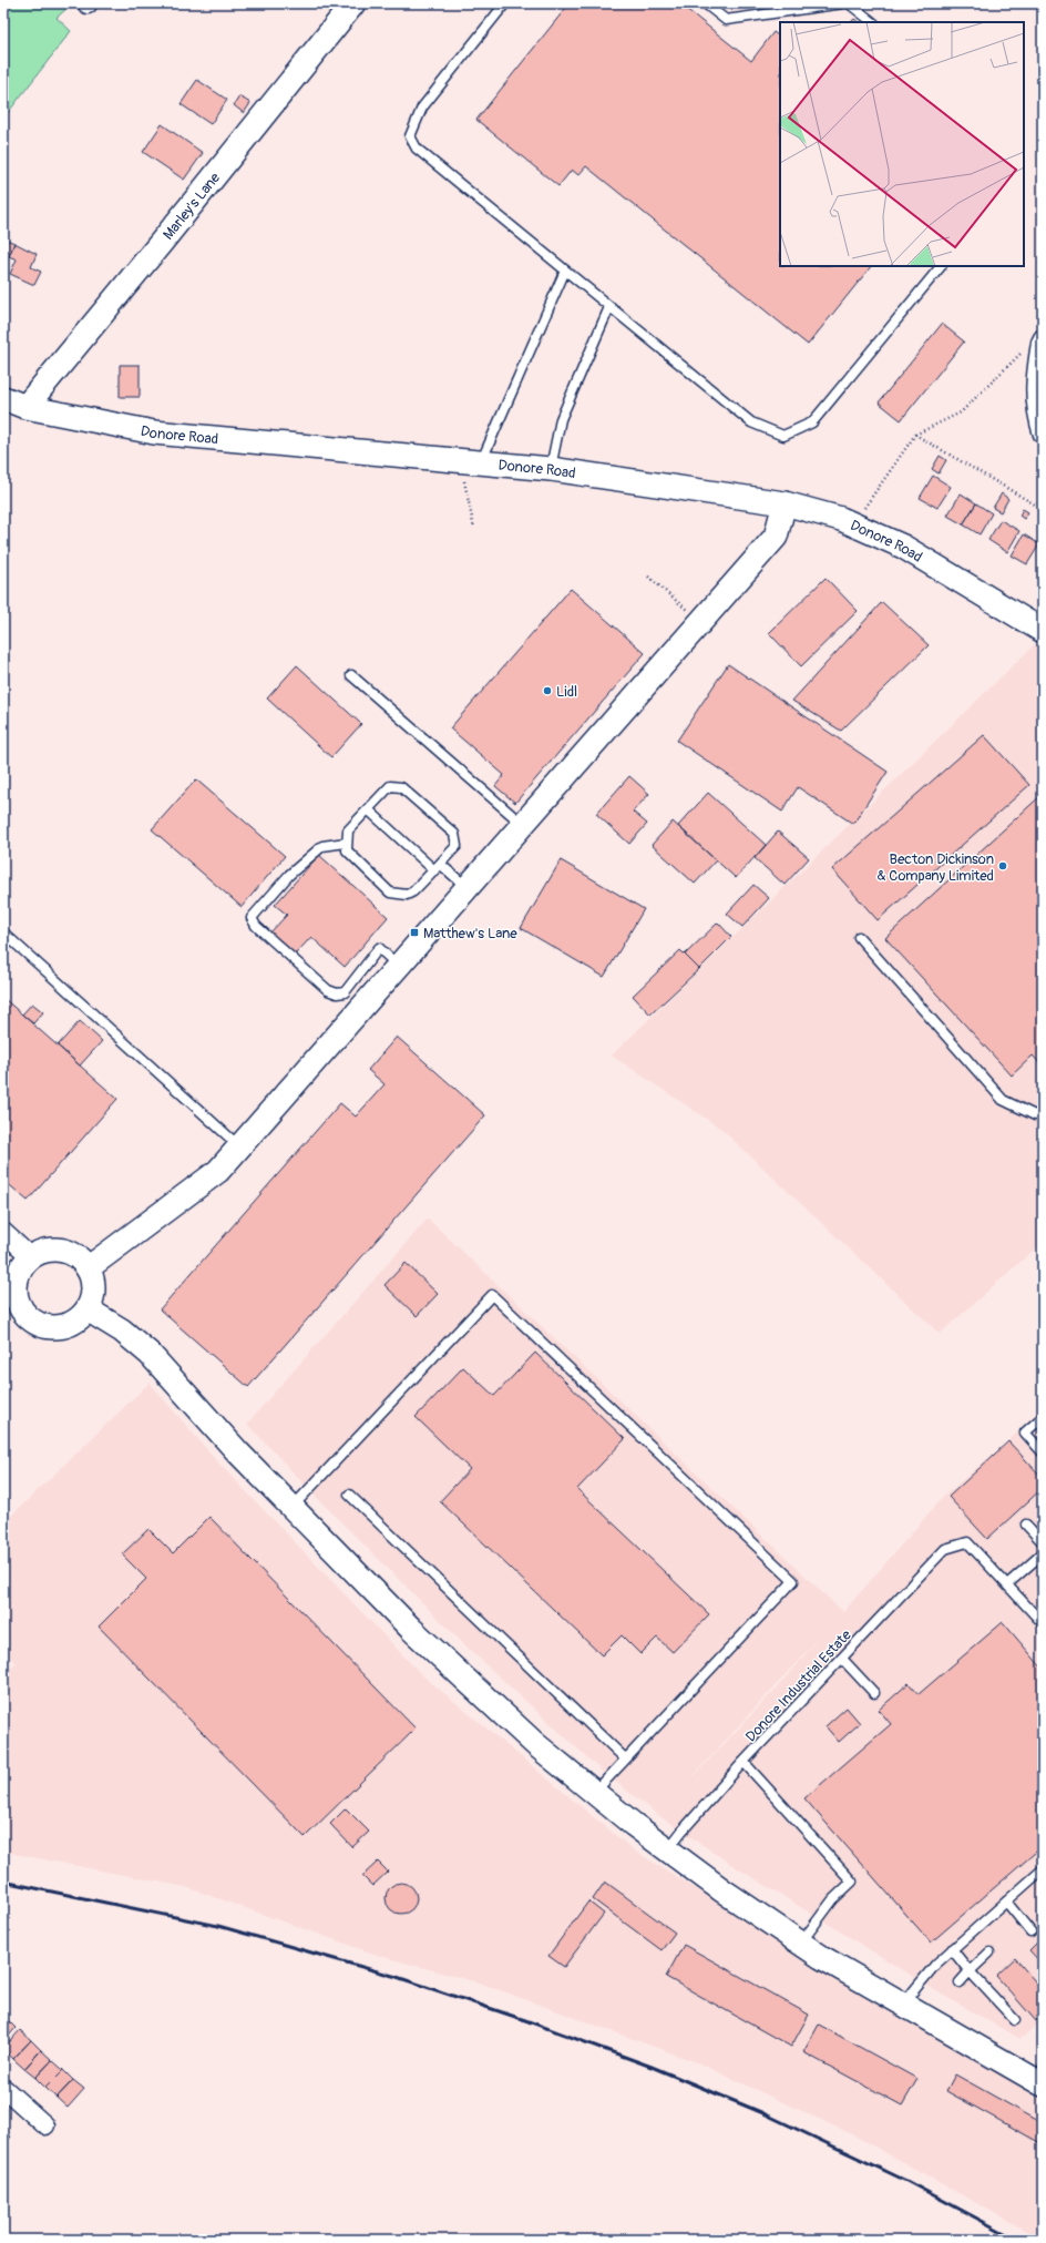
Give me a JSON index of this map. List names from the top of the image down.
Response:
{
  "streets": {
    "street": ["Marley's Lane", "Donore Road"],
    "lane": ["Donore Industrial Estate"]
  },
  "crossings": [
    ["Marley's Lane", "Donore Road"]
  ],
  "places": {
    "other": ["Lidl", "Becton Dickinson & Company Limited"],
    "transit": ["Matthew's Lane"]
  }
}
